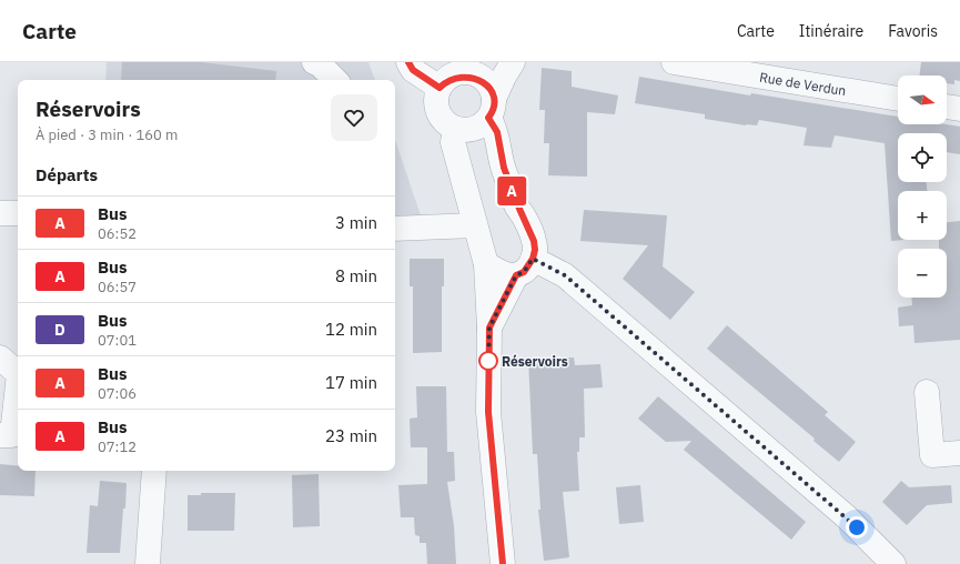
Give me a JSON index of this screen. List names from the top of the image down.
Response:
{
  "streets": {
    "street": ["Rue de Verdun"]
  },
  "places": ["Réservoirs"],
  "lines": ["bus line A"],
  "north": "right",
  "page": {
    "header": "Carte",
    "nav": ["Carte", "Itinéraire", "Favoris"],
    "on_map": "A",
    "map_buttons": ["+", "−"],
    "heading": [
      ["Réservoirs", "À pied · 3 min · 160 m"],
      "Départs"
    ],
    "list": [
      {
        "mark": "A",
        "name": "Bus",
        "note": "06:52",
        "value": "3 min"
      },
      {
        "mark": "A",
        "name": "Bus",
        "note": "06:57",
        "value": "8 min"
      },
      {
        "mark": "D",
        "name": "Bus",
        "note": "07:01",
        "value": "12 min"
      },
      {
        "mark": "A",
        "name": "Bus",
        "note": "07:06",
        "value": "17 min"
      },
      {
        "mark": "A",
        "name": "Bus",
        "note": "07:12",
        "value": "23 min"
      }
    ]
  }
}
